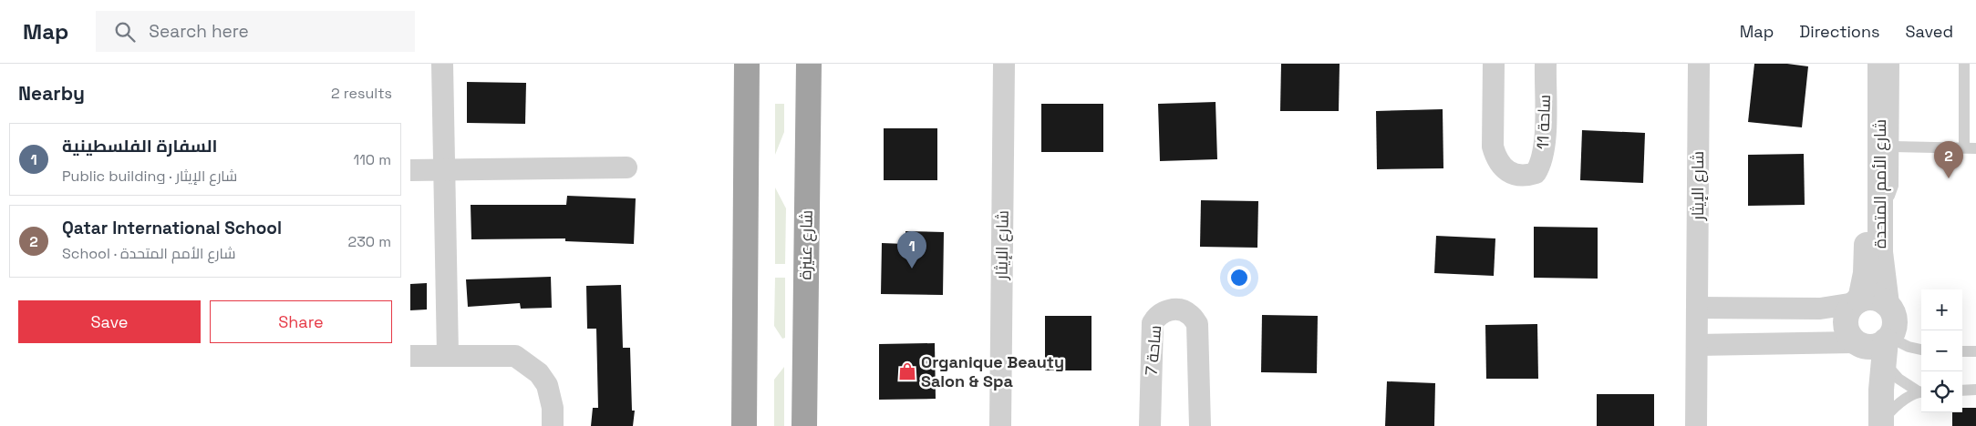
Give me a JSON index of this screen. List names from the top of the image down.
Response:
{
  "streets": {
    "highway": ["شارع عنيزة"],
    "street": [
      "ساحة 11",
      "شارع الأمم المتحدة",
      "شارع الإيثار",
      "ساحة 7"
    ]
  },
  "places": {
    "shop": ["Organique Beauty Salon & Spa"]
  },
  "page": {
    "header": "Map",
    "search": "Search here",
    "nav": ["Map", "Directions", "Saved"],
    "heading": ["Nearby", "2 results"],
    "list": [
      {
        "mark": "1",
        "name": "السفارة الفلسطينية",
        "note": "Public building · شارع الإيثار",
        "value": "110 m"
      },
      {
        "mark": "2",
        "name": "Qatar International School",
        "note": "School · شارع الأمم المتحدة",
        "value": "230 m"
      }
    ],
    "pins": ["2", "1"],
    "buttons": ["Save", "Share"],
    "map_buttons": ["+", "−"]
  }
}
